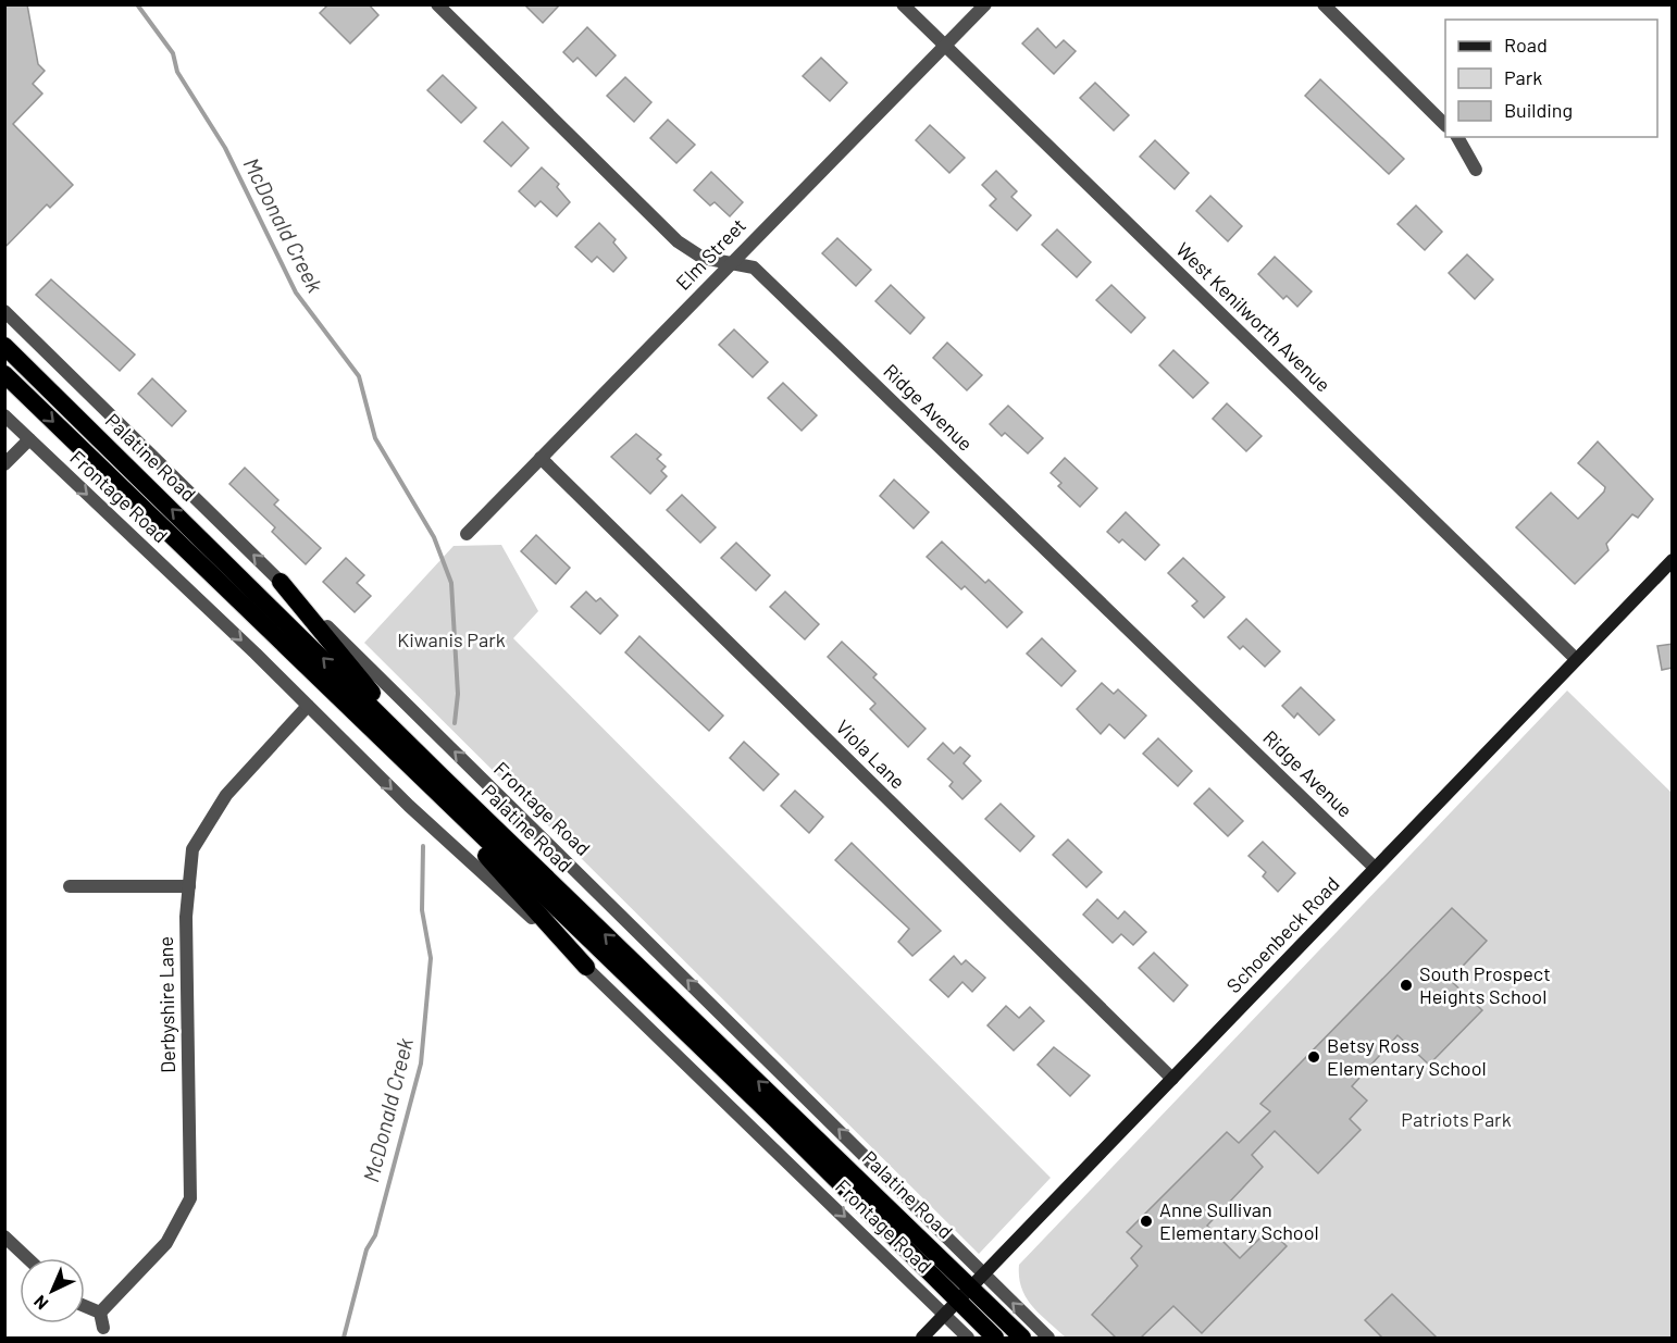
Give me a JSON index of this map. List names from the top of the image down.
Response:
{
  "streets": {
    "highway": ["Palatine Road"],
    "main road": ["Schoenbeck Road"],
    "street": [
      "Elm Street",
      "West Kenilworth Avenue",
      "Ridge Avenue",
      "Frontage Road",
      "Viola Lane",
      "Derbyshire Lane"
    ]
  },
  "crossings": [
    ["Elm Street", "West Kenilworth Avenue"],
    ["Elm Street", "Ridge Avenue"],
    ["Elm Street", "Viola Lane"],
    ["West Kenilworth Avenue", "Schoenbeck Road"],
    ["Ridge Avenue", "Schoenbeck Road"],
    ["Palatine Road", "Frontage Road"],
    ["Palatine Road", "Schoenbeck Road"],
    ["Frontage Road", "Schoenbeck Road"],
    ["Frontage Road", "Derbyshire Lane"],
    ["Viola Lane", "Schoenbeck Road"]
  ],
  "water": ["McDonald Creek"],
  "parks": ["Kiwanis Park", "Patriots Park"],
  "places": ["South Prospect Heights School", "Betsy Ross Elementary School", "Anne Sullivan Elementary School"],
  "legend": ["Road", "Park", "Building"],
  "north": "bottom left"
}
